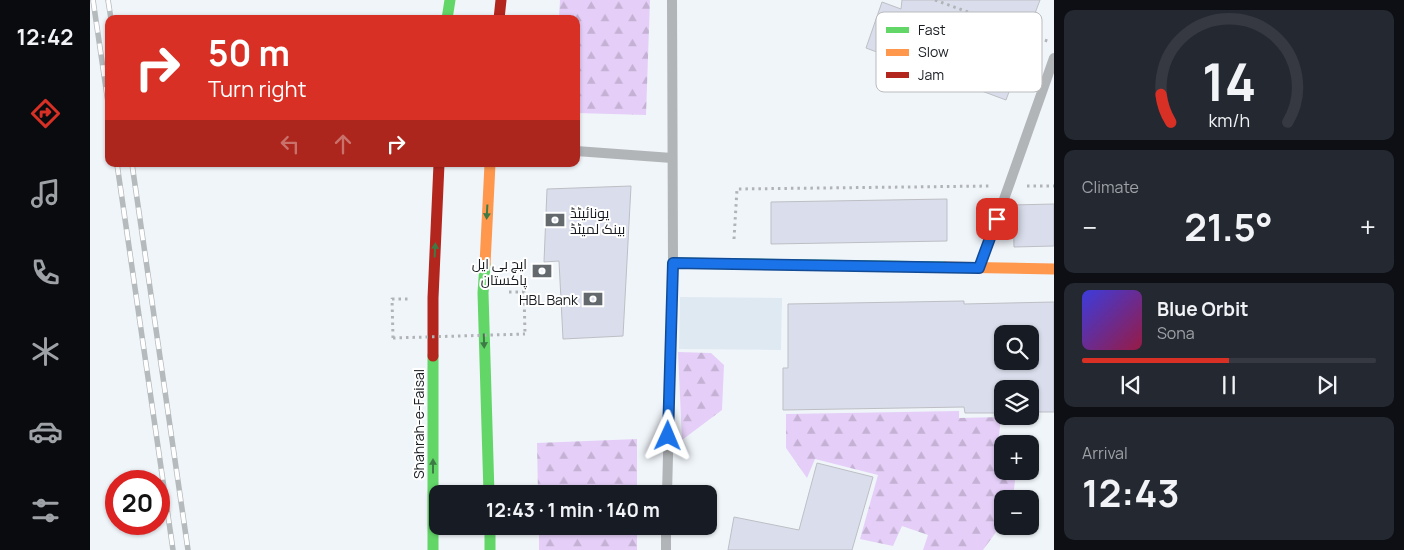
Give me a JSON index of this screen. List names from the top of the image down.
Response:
{
  "streets": {
    "main road": ["Shahrah-e-Faisal"]
  },
  "places": {
    "bank": ["یونائیٹڈ بینک لمیٹڈ", "ایچ بی ایل پاکستان", "HBL Bank"]
  },
  "legend": ["Fast", "Slow", "Jam"],
  "page": {
    "tabs": "12:42",
    "turn": ["50 m", "Turn right"],
    "tile": [
      "Climate",
      ["Arrival", "12:43"]
    ],
    "heat": ["−", "21.5°", "+"],
    "song": ["Blue Orbit", "Sona"],
    "map_buttons": ["+", "−"],
    "limit": "20",
    "trip": "12:43 · 1 min · 140 m",
    "gauge": ["14", "km/h"]
  }
}
